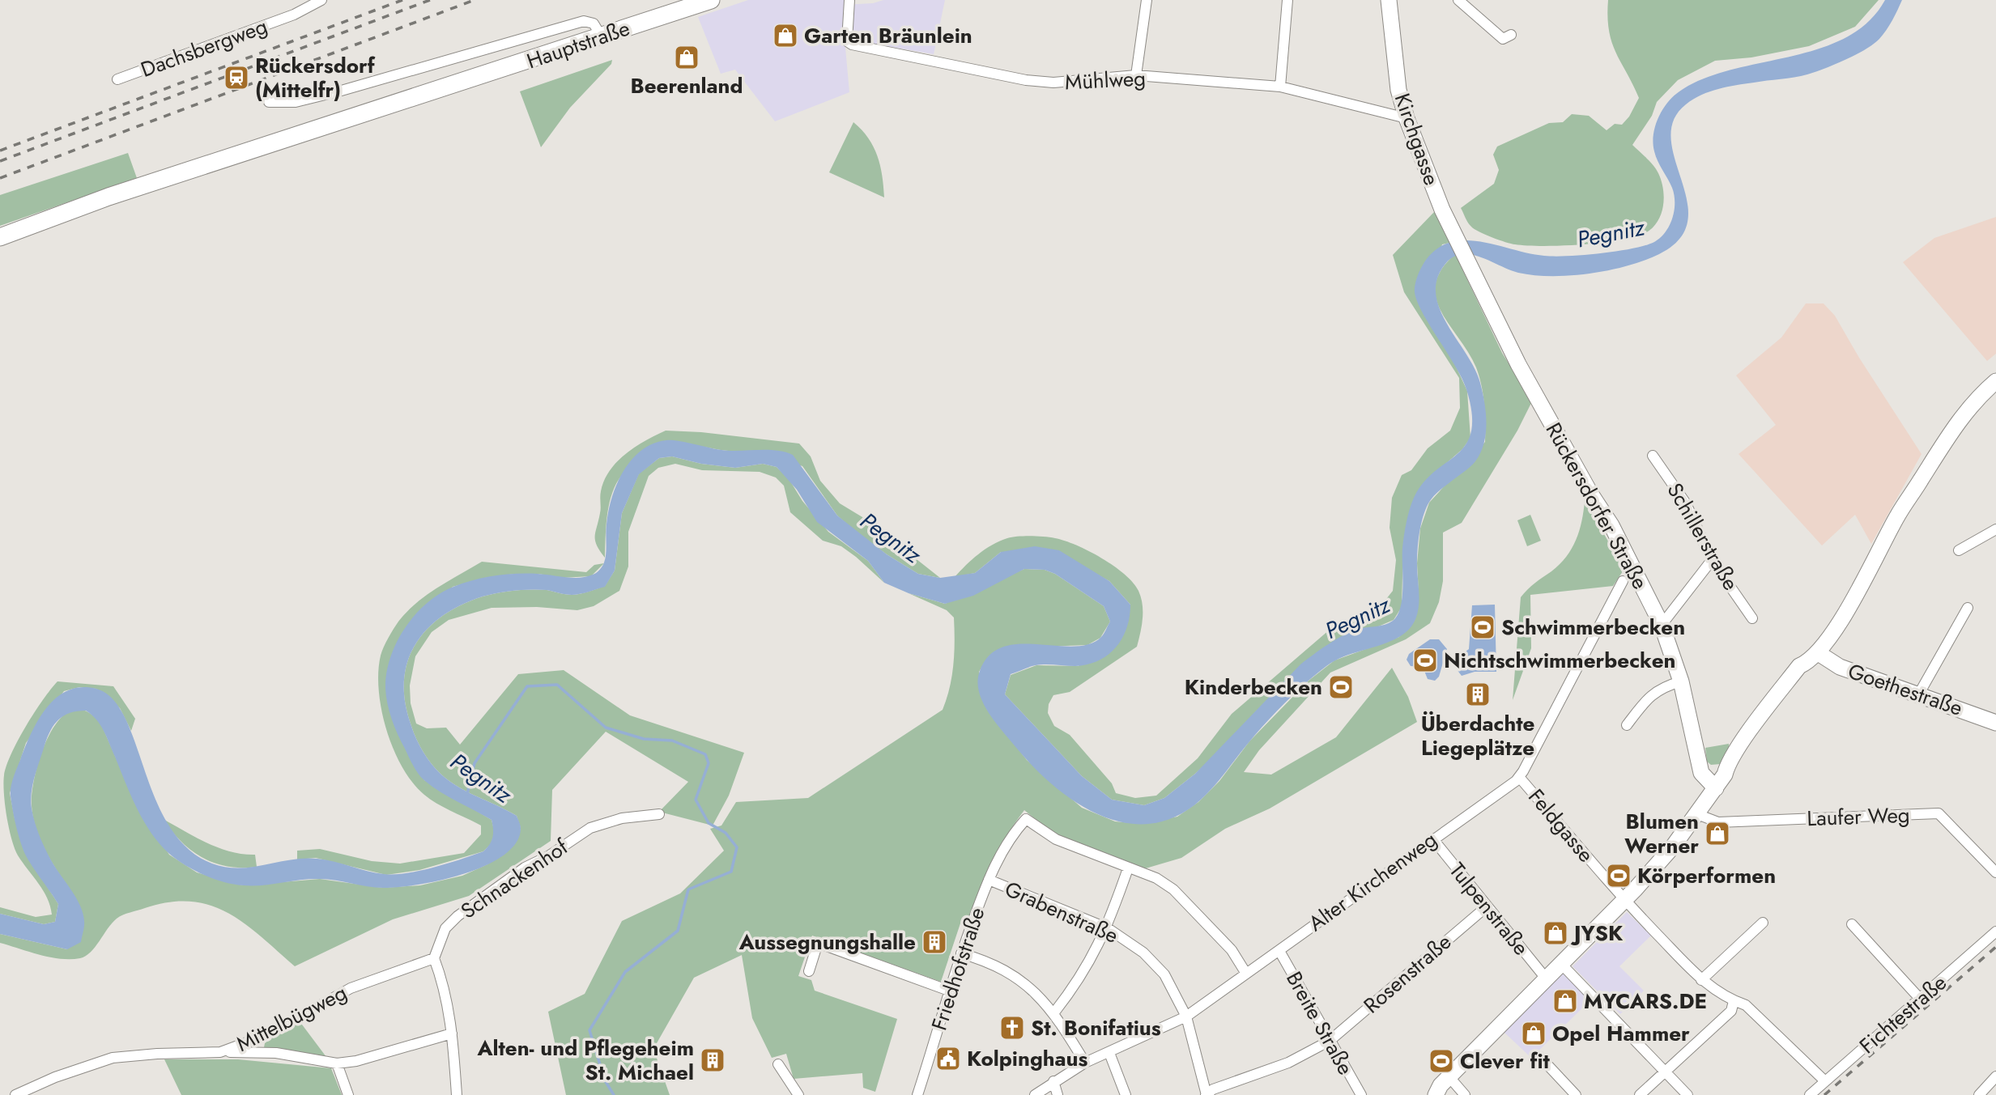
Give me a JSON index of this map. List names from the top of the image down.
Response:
{
  "streets": {
    "main road": [
      "Hauptstraße",
      "Kirchgasse",
      "Rückersdorfer Straße",
      "Goethestraße"
    ],
    "street": [
      "Dachsbergweg",
      "Mühlweg",
      "Schillerstraße",
      "Laufer Weg",
      "Feldgasse",
      "Schnackenhof",
      "Alter Kirchenweg",
      "Tulpenstraße",
      "Grabenstraße",
      "Friedhofstraße",
      "Rosenstraße",
      "Fichtestraße",
      "Mittelbügweg",
      "Breite Straße"
    ]
  },
  "crossings": [
    ["Mühlweg", "Kirchgasse"],
    ["Kirchgasse", "Rückersdorfer Straße"],
    ["Feldgasse", "Alter Kirchenweg"],
    ["Feldgasse", "Fichtestraße"],
    ["Schnackenhof", "Mittelbügweg"],
    ["Alter Kirchenweg", "Tulpenstraße"],
    ["Alter Kirchenweg", "Grabenstraße"],
    ["Alter Kirchenweg", "Breite Straße"],
    ["Tulpenstraße", "Rosenstraße"],
    ["Grabenstraße", "Friedhofstraße"],
    ["Grabenstraße", "Rosenstraße"],
    ["Grabenstraße", "Breite Straße"],
    ["Rosenstraße", "Breite Straße"]
  ],
  "water": ["Pegnitz"],
  "places": {
    "shop": [
      "Garten Bräunlein",
      "Beerenland",
      "Blumen Werner",
      "JYSK",
      "MYCARS.DE",
      "Opel Hammer"
    ],
    "station": ["Rückersdorf (Mittelfr)"],
    "sports": [
      "Schwimmerbecken",
      "Nichtschwimmerbecken",
      "Kinderbecken",
      "Körperformen",
      "Clever fit"
    ],
    "building": ["Überdachte Liegeplätze", "Aussegnungshalle", "Alten- und Pflegeheim St. Michael"],
    "church": ["St. Bonifatius"],
    "public building": ["Kolpinghaus"]
  }
}
